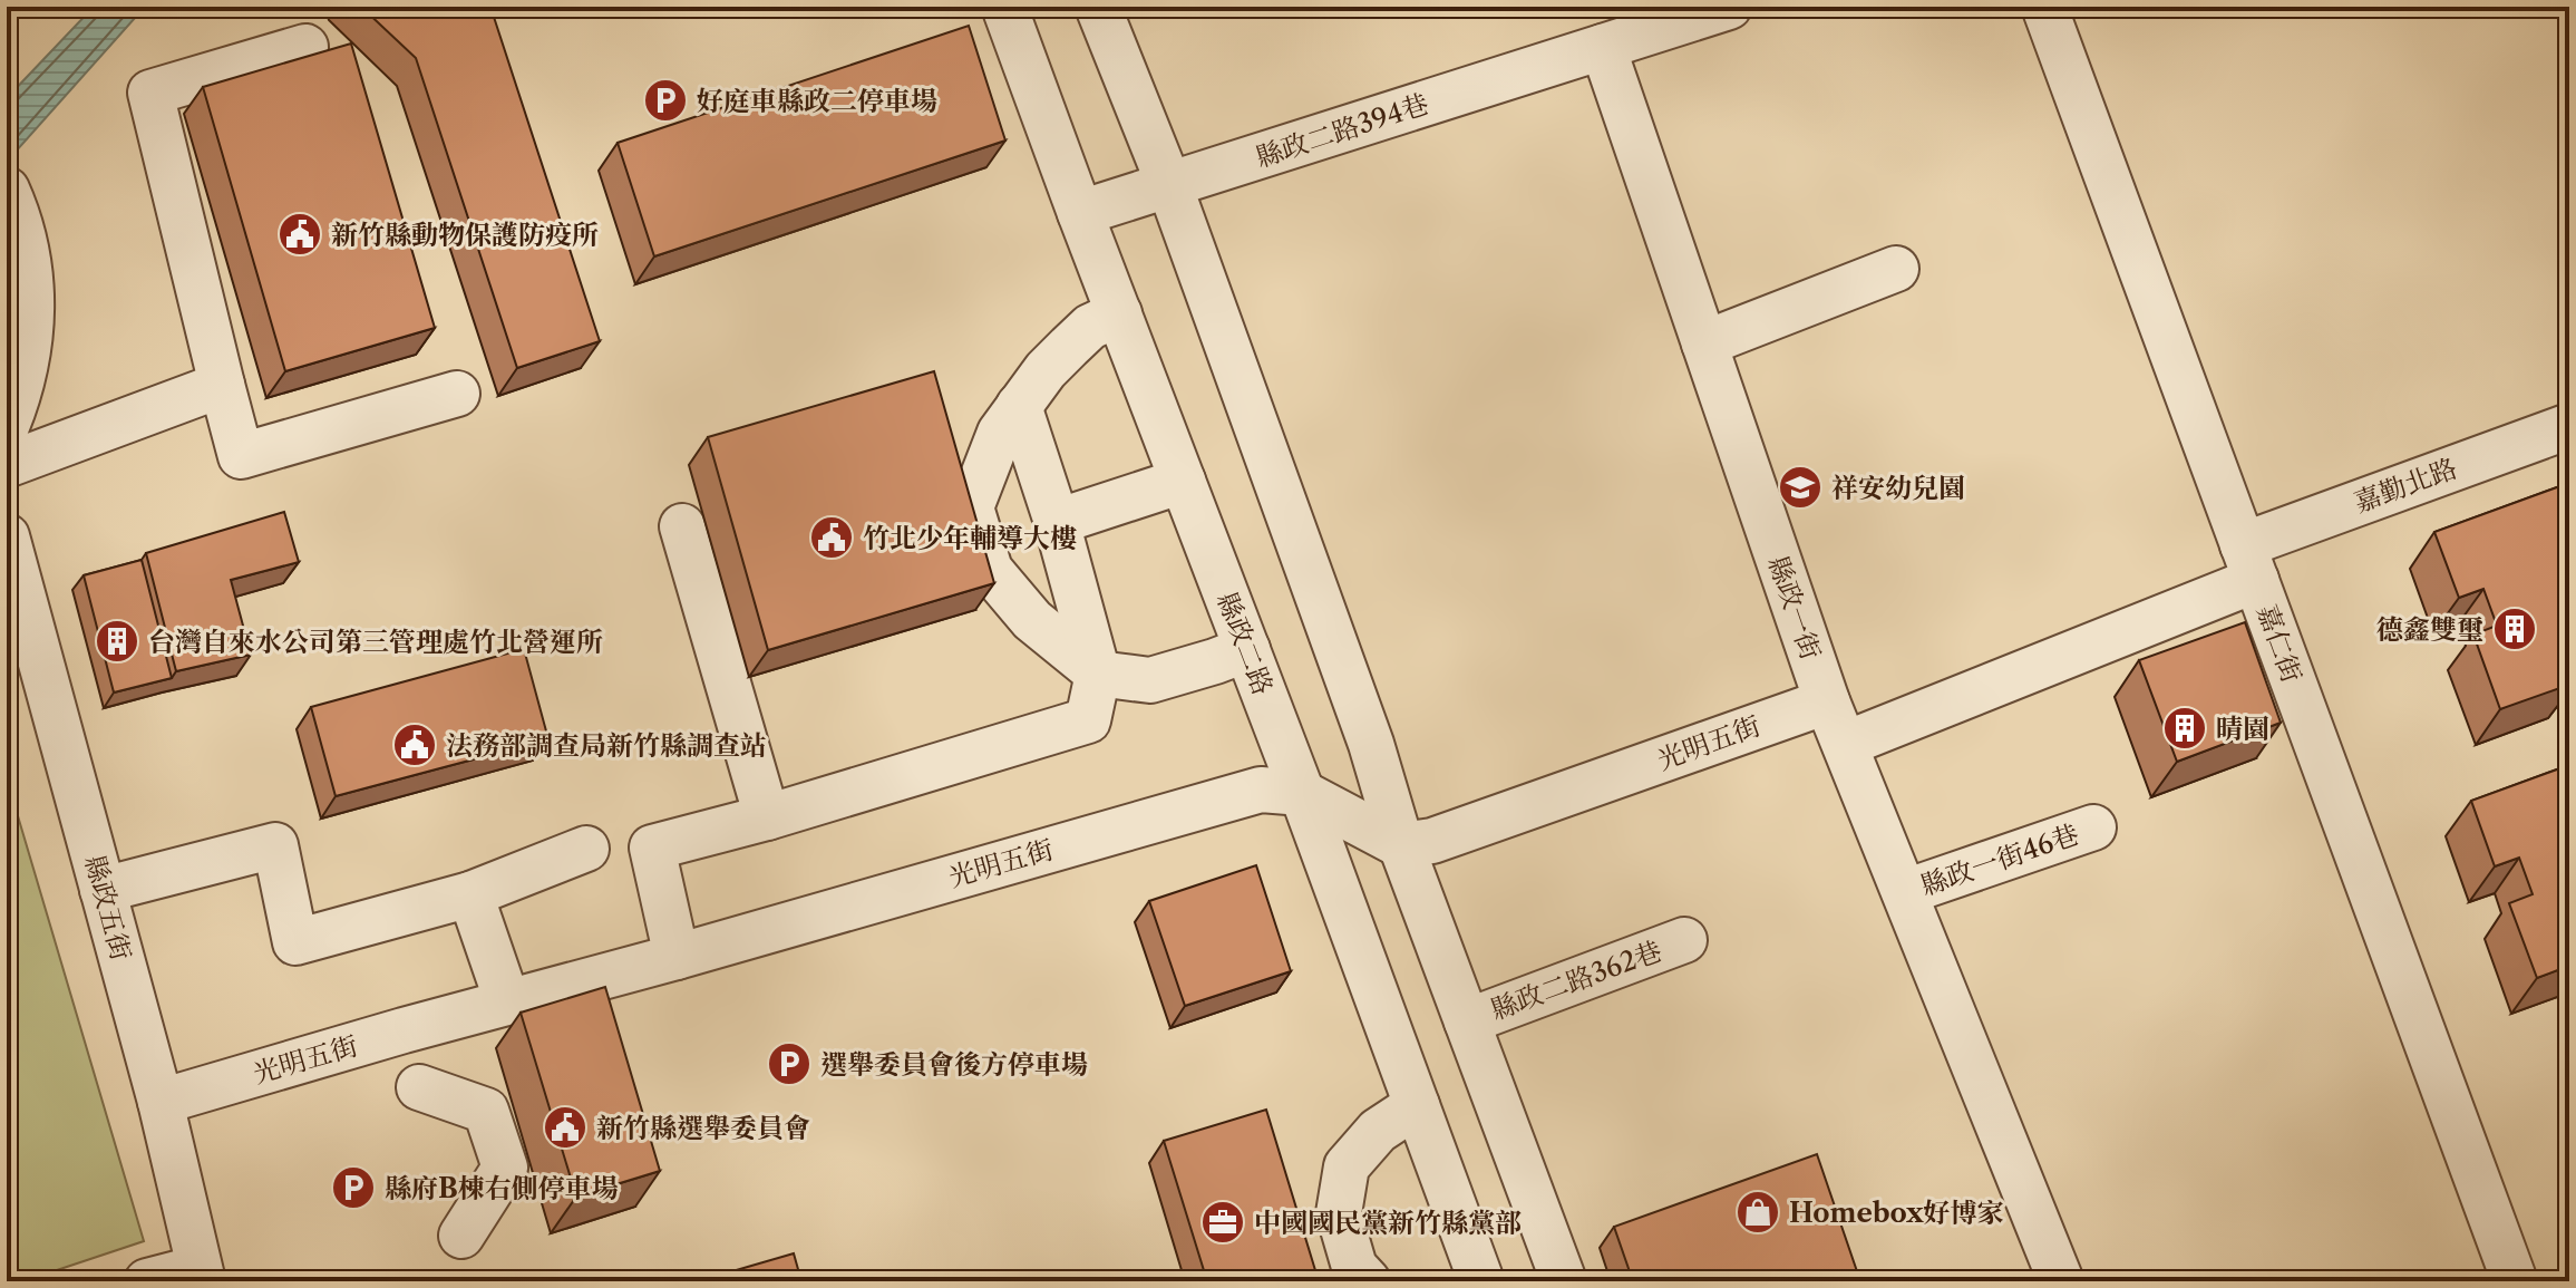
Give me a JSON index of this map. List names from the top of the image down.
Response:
{
  "streets": {
    "street": [
      "縣政二路394巷",
      "嘉勤北路",
      "縣政一街",
      "縣政二路",
      "嘉仁街",
      "光明五街",
      "縣政一街46巷",
      "縣政五街",
      "縣政二路362巷"
    ]
  },
  "crossings": [
    ["縣政二路394巷", "縣政一街"],
    ["縣政二路394巷", "縣政二路"],
    ["嘉勤北路", "嘉仁街"],
    ["縣政一街", "光明五街"],
    ["縣政一街", "縣政一街46巷"],
    ["縣政二路", "光明五街"],
    ["光明五街", "縣政五街"]
  ],
  "places": {
    "parking": ["好庭車縣政二停車場", "選舉委員會後方停車場", "縣府B棟右側停車場"],
    "public building": [
      "新竹縣動物保護防疫所",
      "竹北少年輔導大樓",
      "法務部調查局新竹縣調查站",
      "新竹縣選舉委員會"
    ],
    "school or university": ["祥安幼兒園"],
    "building": ["德鑫雙璽", "台灣自來水公司第三管理處竹北營運所", "晴園"],
    "shop": ["Homebox好博家"],
    "office": ["中國國民黨新竹縣黨部"]
  }
}
